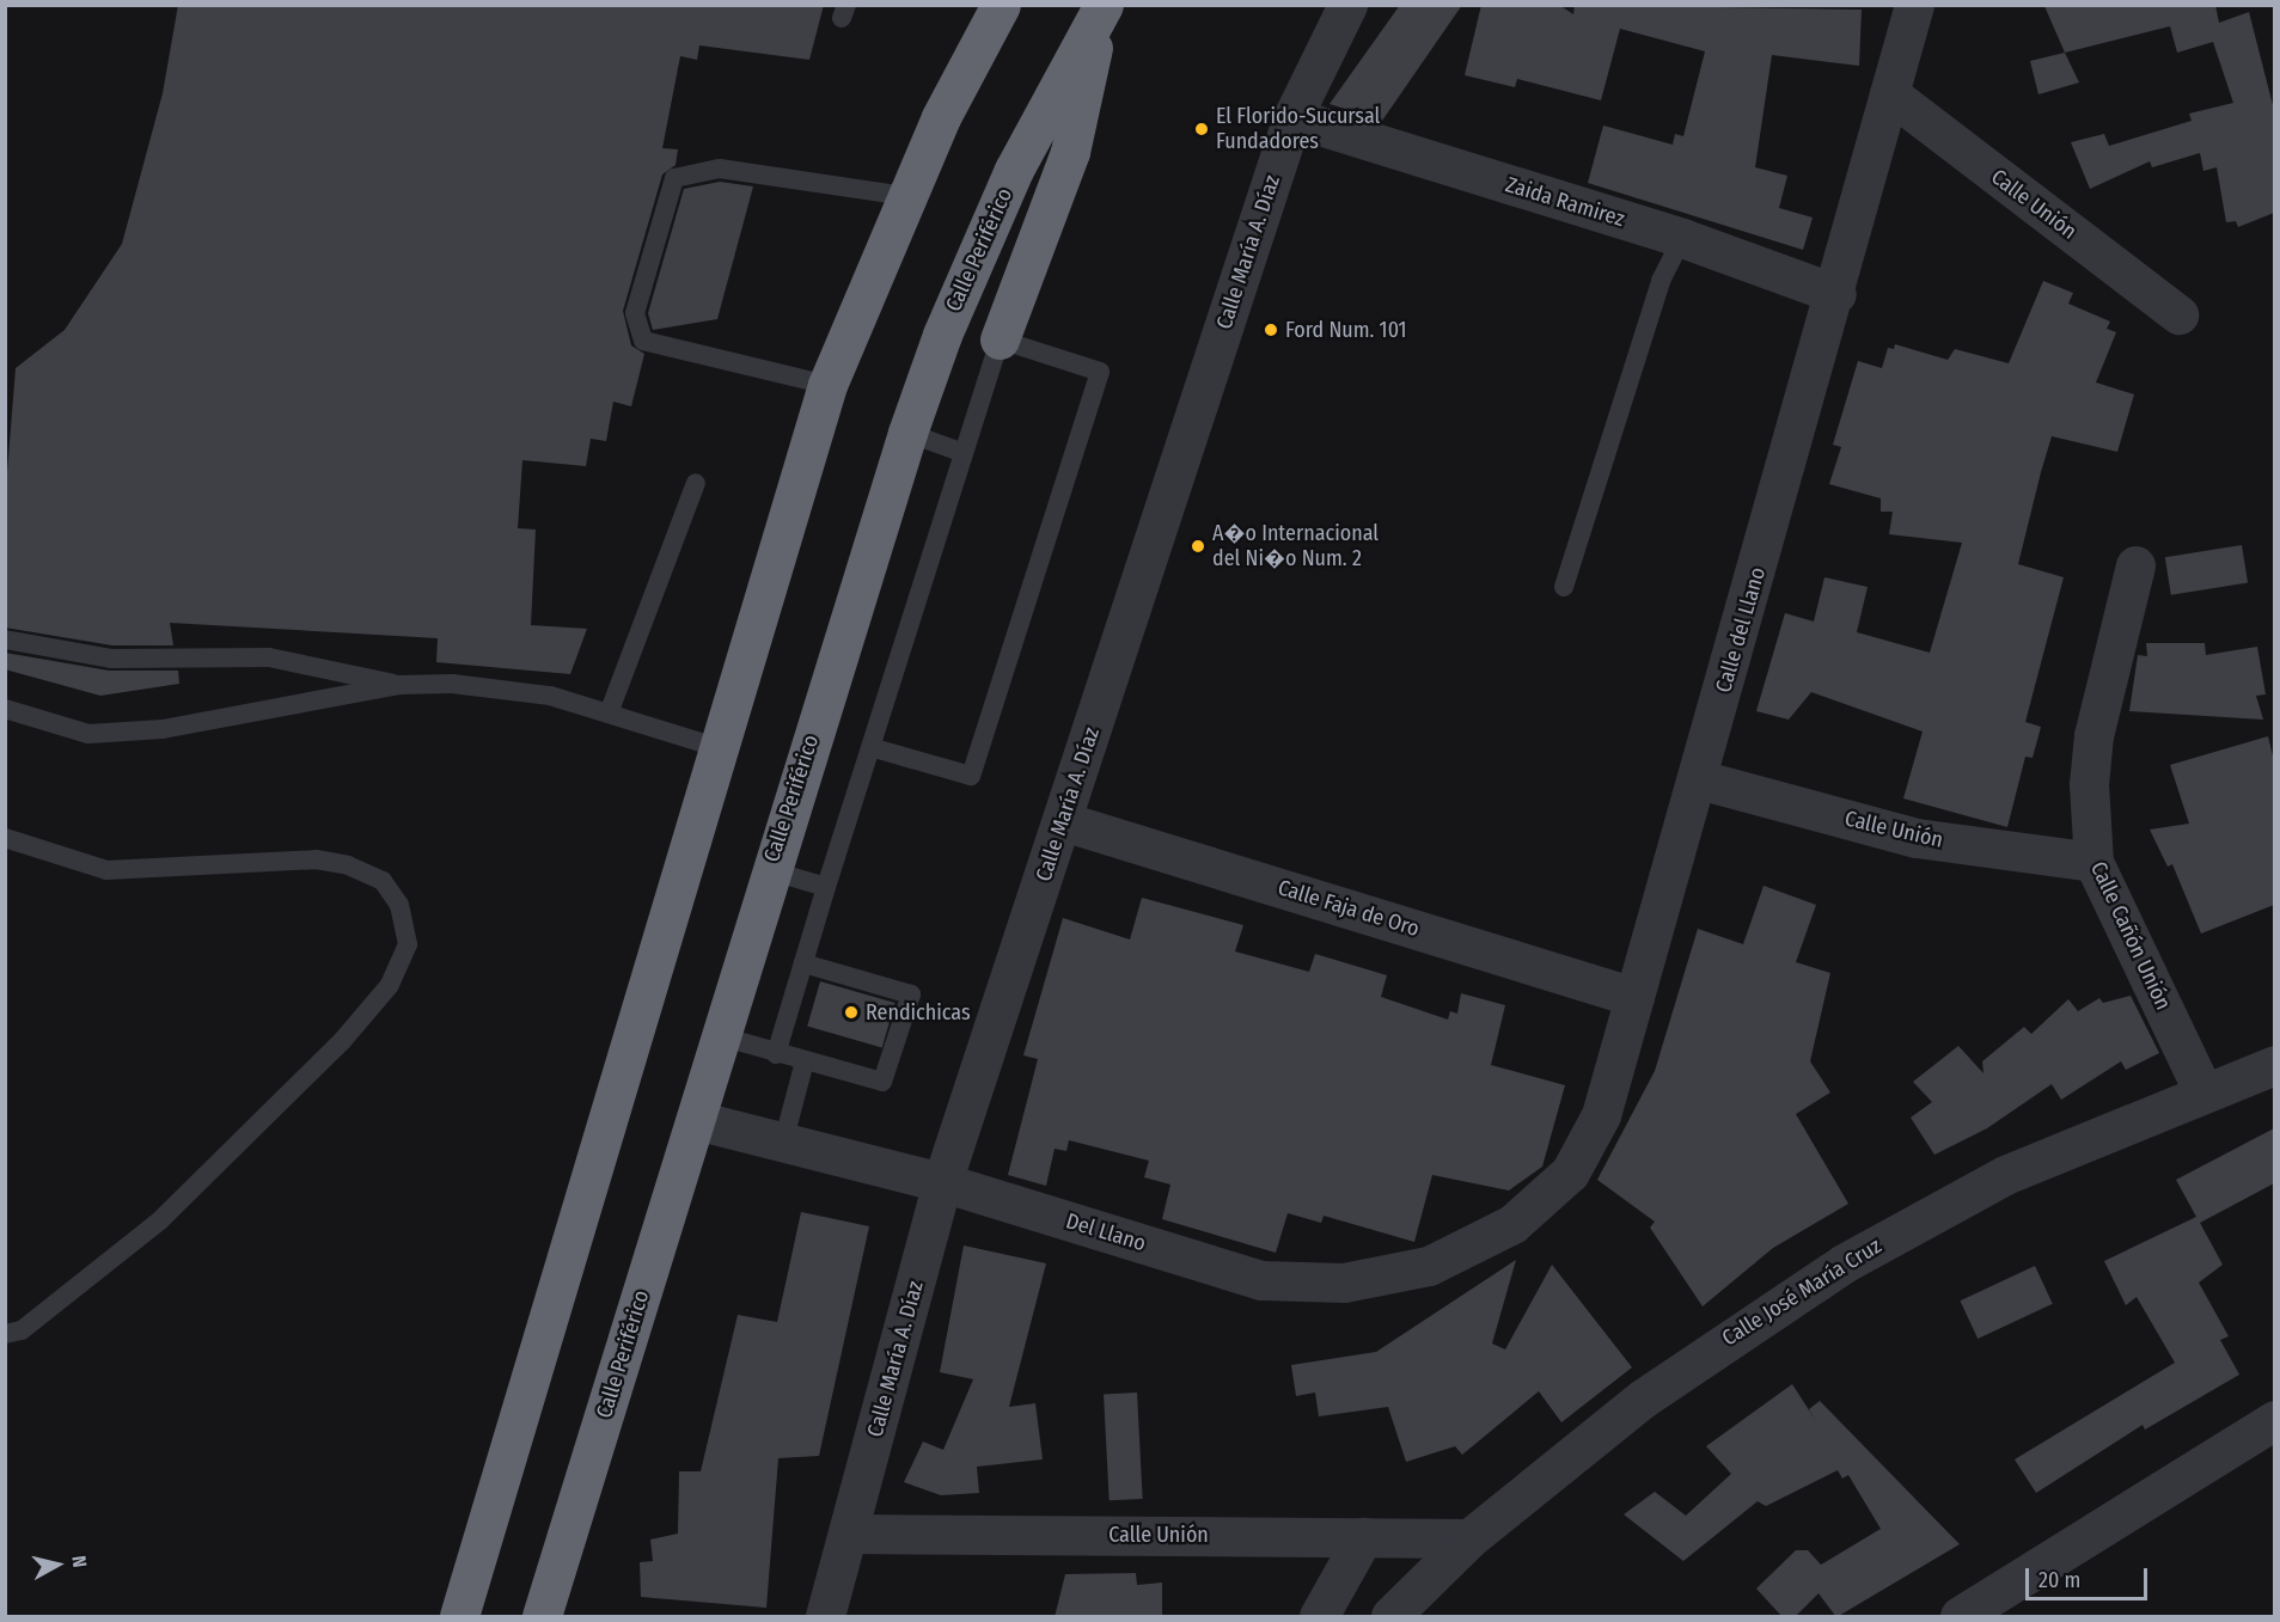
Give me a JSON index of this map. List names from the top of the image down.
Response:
{
  "streets": {
    "highway": ["Calle Periférico"],
    "street": [
      "Zaida Ramirez",
      "Calle Unión",
      "Calle María A. Díaz",
      "Calle del Llano",
      "Calle Faja de Oro",
      "Calle Cañón Unión",
      "Del Llano",
      "Calle José María Cruz"
    ]
  },
  "crossings": [
    ["Zaida Ramirez", "Calle María A. Díaz"],
    ["Zaida Ramirez", "Calle del Llano"],
    ["Calle Unión", "Calle María A. Díaz"],
    ["Calle Unión", "Calle del Llano"],
    ["Calle Unión", "Calle Cañón Unión"],
    ["Calle Unión", "Calle José María Cruz"],
    ["Calle Periférico", "Del Llano"],
    ["Calle María A. Díaz", "Calle Faja de Oro"],
    ["Calle María A. Díaz", "Del Llano"],
    ["Calle del Llano", "Calle Faja de Oro"],
    ["Calle del Llano", "Del Llano"],
    ["Calle Cañón Unión", "Calle José María Cruz"]
  ],
  "places": [
    "El Florido-Sucursal Fundadores",
    "Ford Num. 101",
    "A�o Internacional del Ni�o Num. 2",
    "Rendichicas"
  ],
  "scale_bar": "20 m",
  "north": "right"
}
